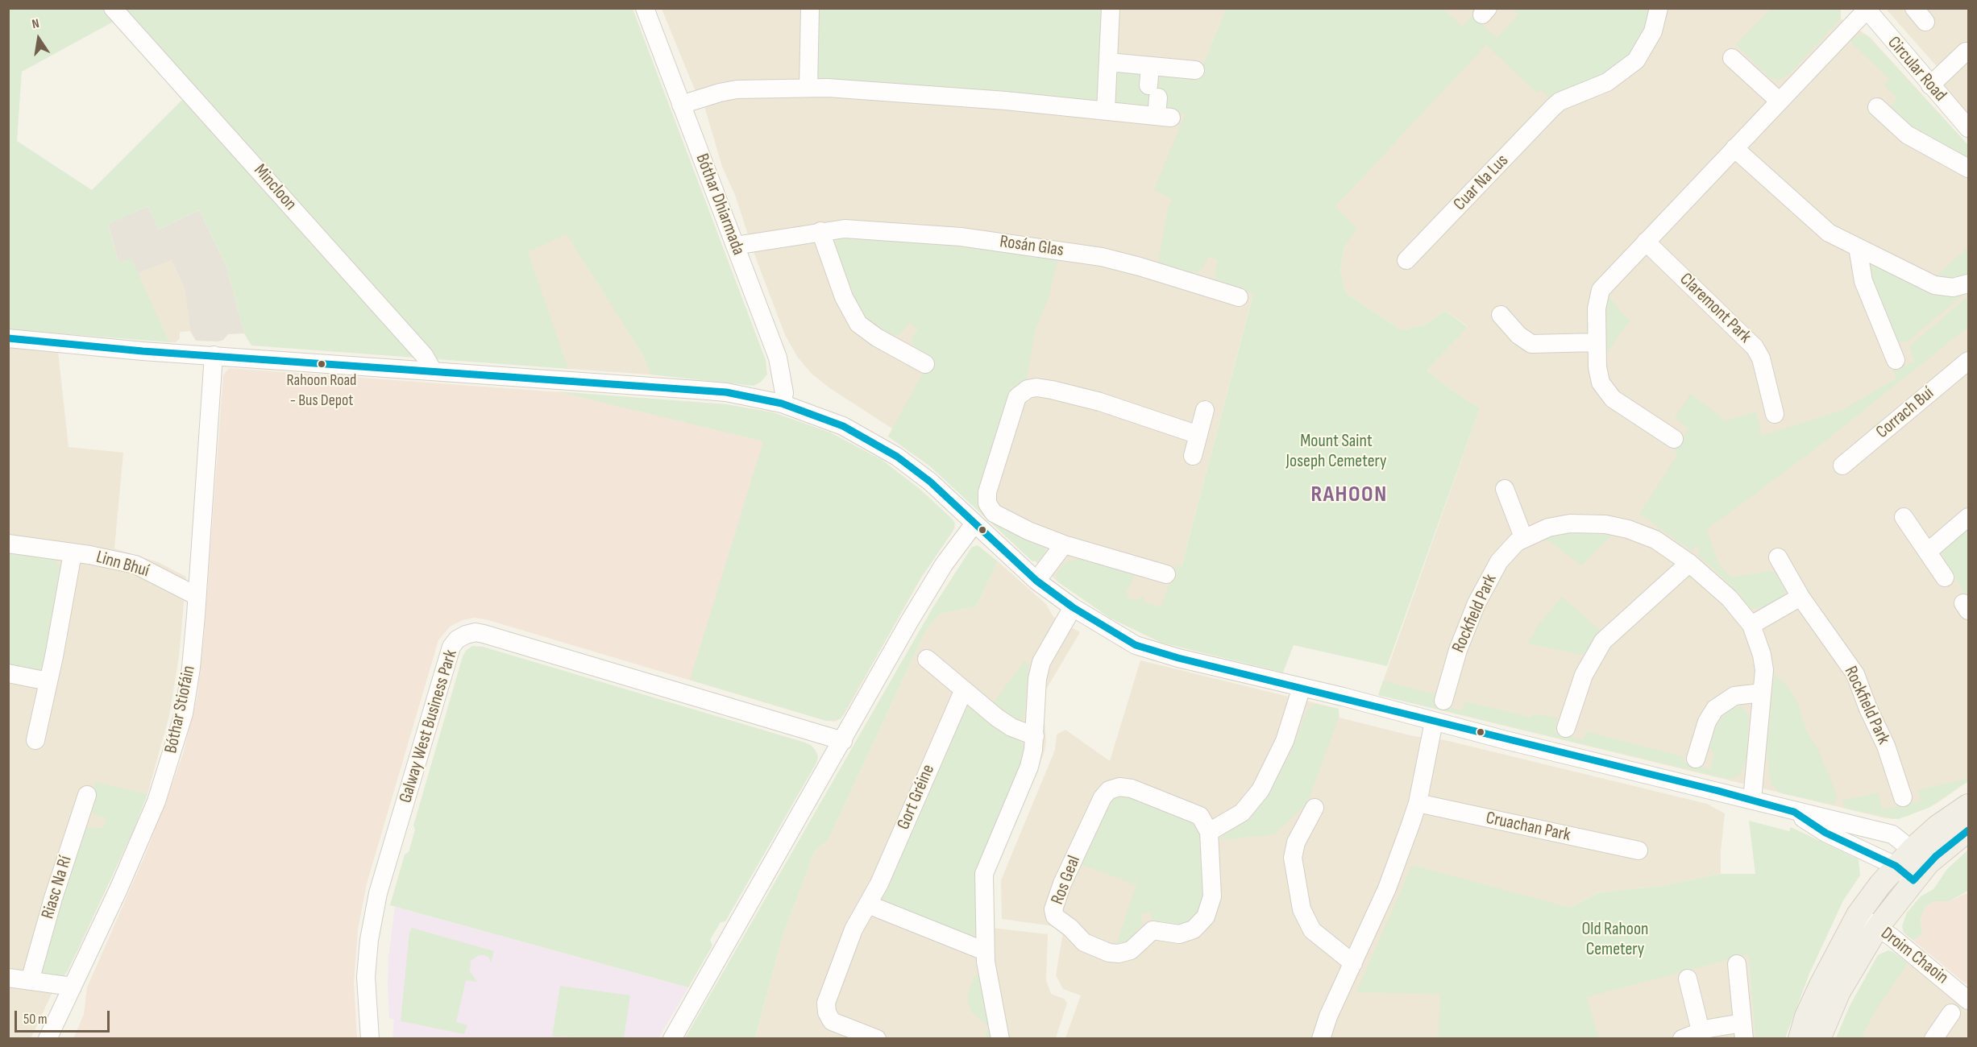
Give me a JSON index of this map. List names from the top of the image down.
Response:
{
  "streets": {
    "street": [
      "Circular Road",
      "Cuar Na Lus",
      "Mincloon",
      "Bóthar Dhiarmada",
      "Rosán Glas",
      "Claremont Park",
      "Corrach Buí",
      "Linn Bhuí",
      "Rockfield Park",
      "Bóthar Stiofáin",
      "Galway West Business Park",
      "Gort Gréine",
      "Cruachan Park",
      "Ros Geal",
      "Riasc Na Rí",
      "Droim Chaoin"
    ]
  },
  "crossings": [
    ["Bóthar Dhiarmada", "Rosán Glas"],
    ["Linn Bhuí", "Bóthar Stiofáin"]
  ],
  "districts": ["RAHOON"],
  "parks": ["Mount Saint Joseph Cemetery", "Old Rahoon Cemetery"],
  "places": ["Rahoon Road - Bus Depot"],
  "scale_bar": "50 m",
  "north": "top"
}
